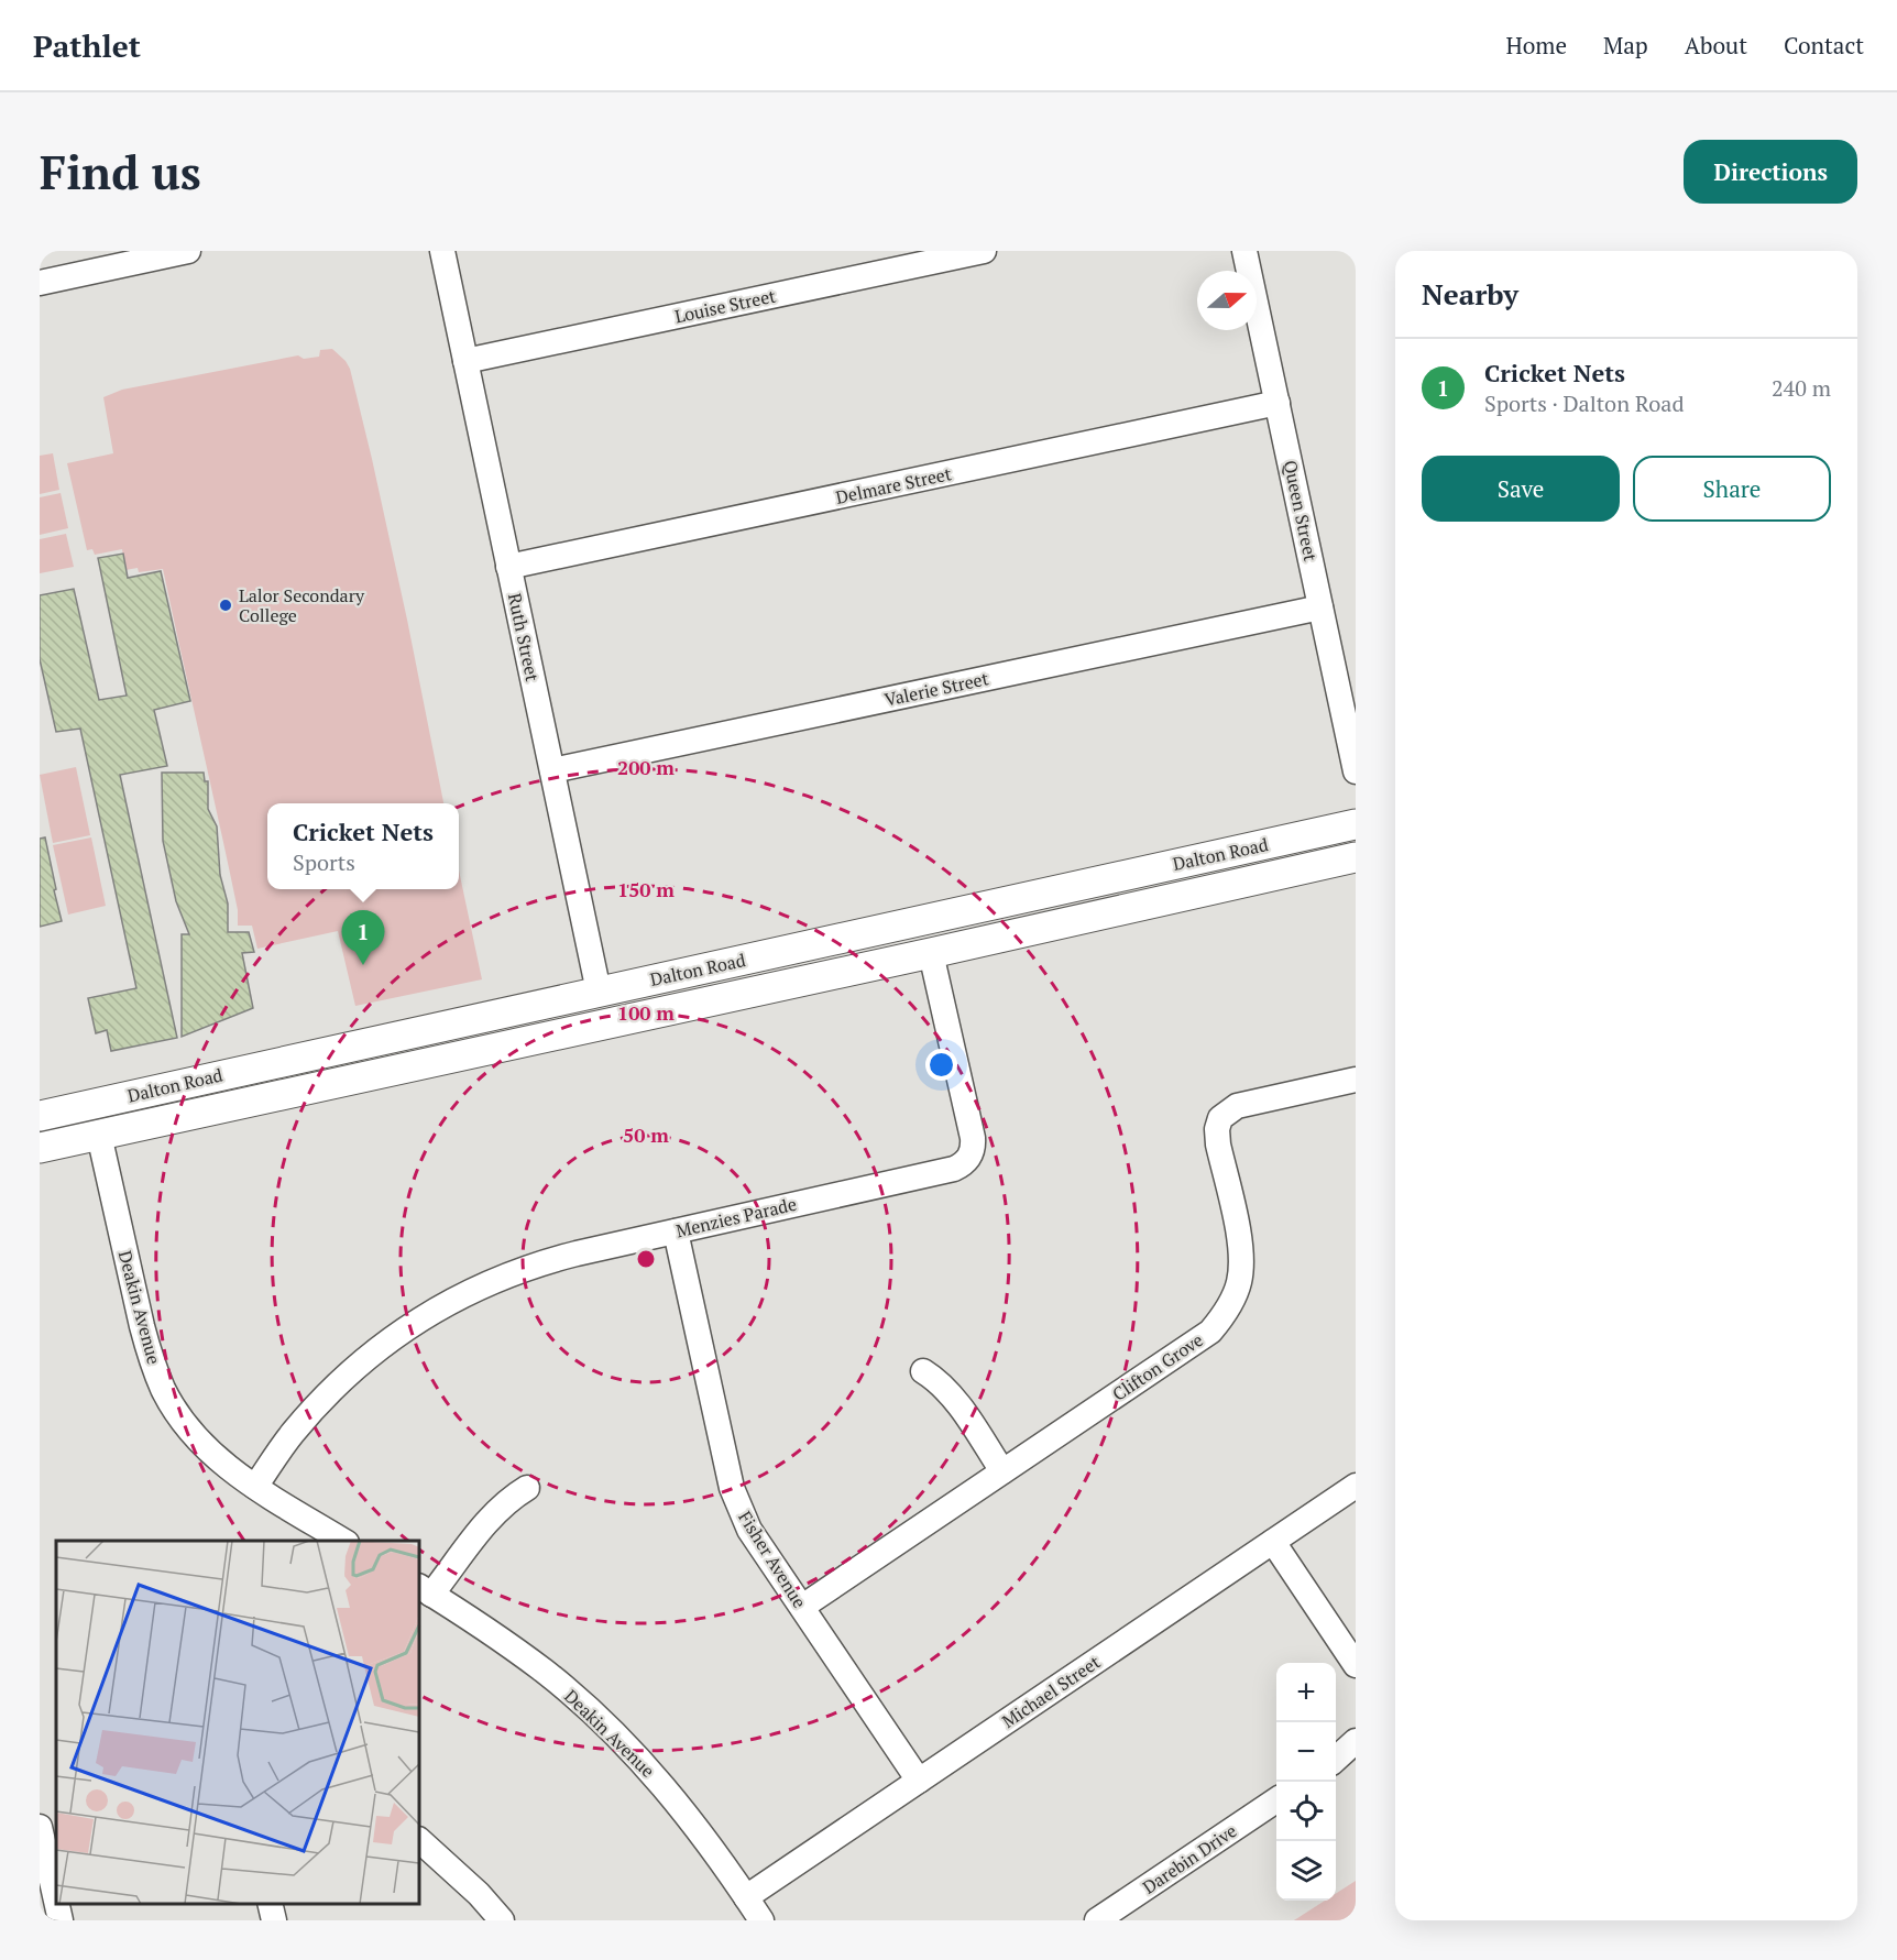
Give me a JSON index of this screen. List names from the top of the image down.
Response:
{
  "streets": {
    "main road": ["Ruth Street", "Dalton Road", "Deakin Avenue"],
    "street": [
      "Louise Street",
      "Delmare Street",
      "Queen Street",
      "Valerie Street",
      "Menzies Parade",
      "Clifton Grove",
      "Fisher Avenue",
      "Michael Street",
      "Darebin Drive"
    ]
  },
  "crossings": [
    ["Louise Street", "Ruth Street"],
    ["Delmare Street", "Queen Street"],
    ["Delmare Street", "Ruth Street"],
    ["Queen Street", "Valerie Street"],
    ["Ruth Street", "Valerie Street"],
    ["Ruth Street", "Dalton Road"],
    ["Dalton Road", "Menzies Parade"],
    ["Dalton Road", "Deakin Avenue"],
    ["Menzies Parade", "Deakin Avenue"],
    ["Menzies Parade", "Fisher Avenue"],
    ["Deakin Avenue", "Michael Street"],
    ["Clifton Grove", "Fisher Avenue"],
    ["Fisher Avenue", "Michael Street"]
  ],
  "places": ["Lalor Secondary College"],
  "north": "right",
  "page": {
    "header": "Pathlet",
    "nav": [
      "Home",
      "Map",
      "About",
      "Contact"
    ],
    "buttons": [
      "Directions",
      ["Save", "Share"]
    ],
    "title": "Find us",
    "heading": "Nearby",
    "list": [
      {
        "mark": "1",
        "name": "Cricket Nets",
        "note": "Sports · Dalton Road",
        "value": "240 m"
      }
    ],
    "popup": ["Cricket Nets", "Sports"],
    "pins": "1",
    "map_buttons": ["+", "−"]
  },
  "rings": [
    "200 m",
    "150 m",
    "100 m",
    "50 m"
  ]
}
